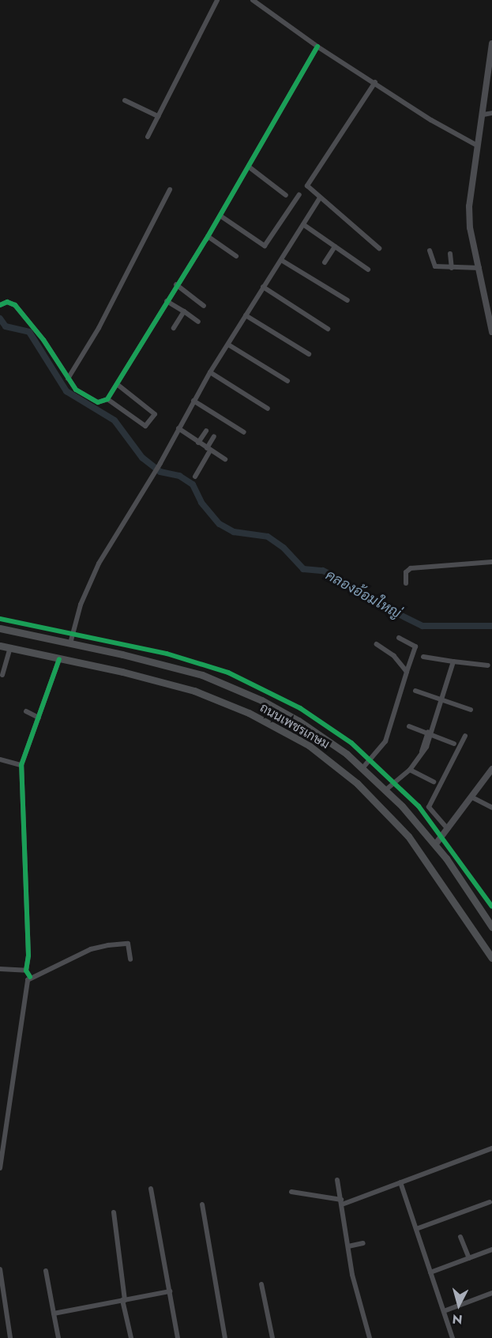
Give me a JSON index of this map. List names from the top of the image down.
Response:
{
  "streets": {
    "main road": ["ถนนเพชรเกษม"]
  },
  "water": ["คลองอ้อมใหญ่"],
  "north": "bottom"
}
